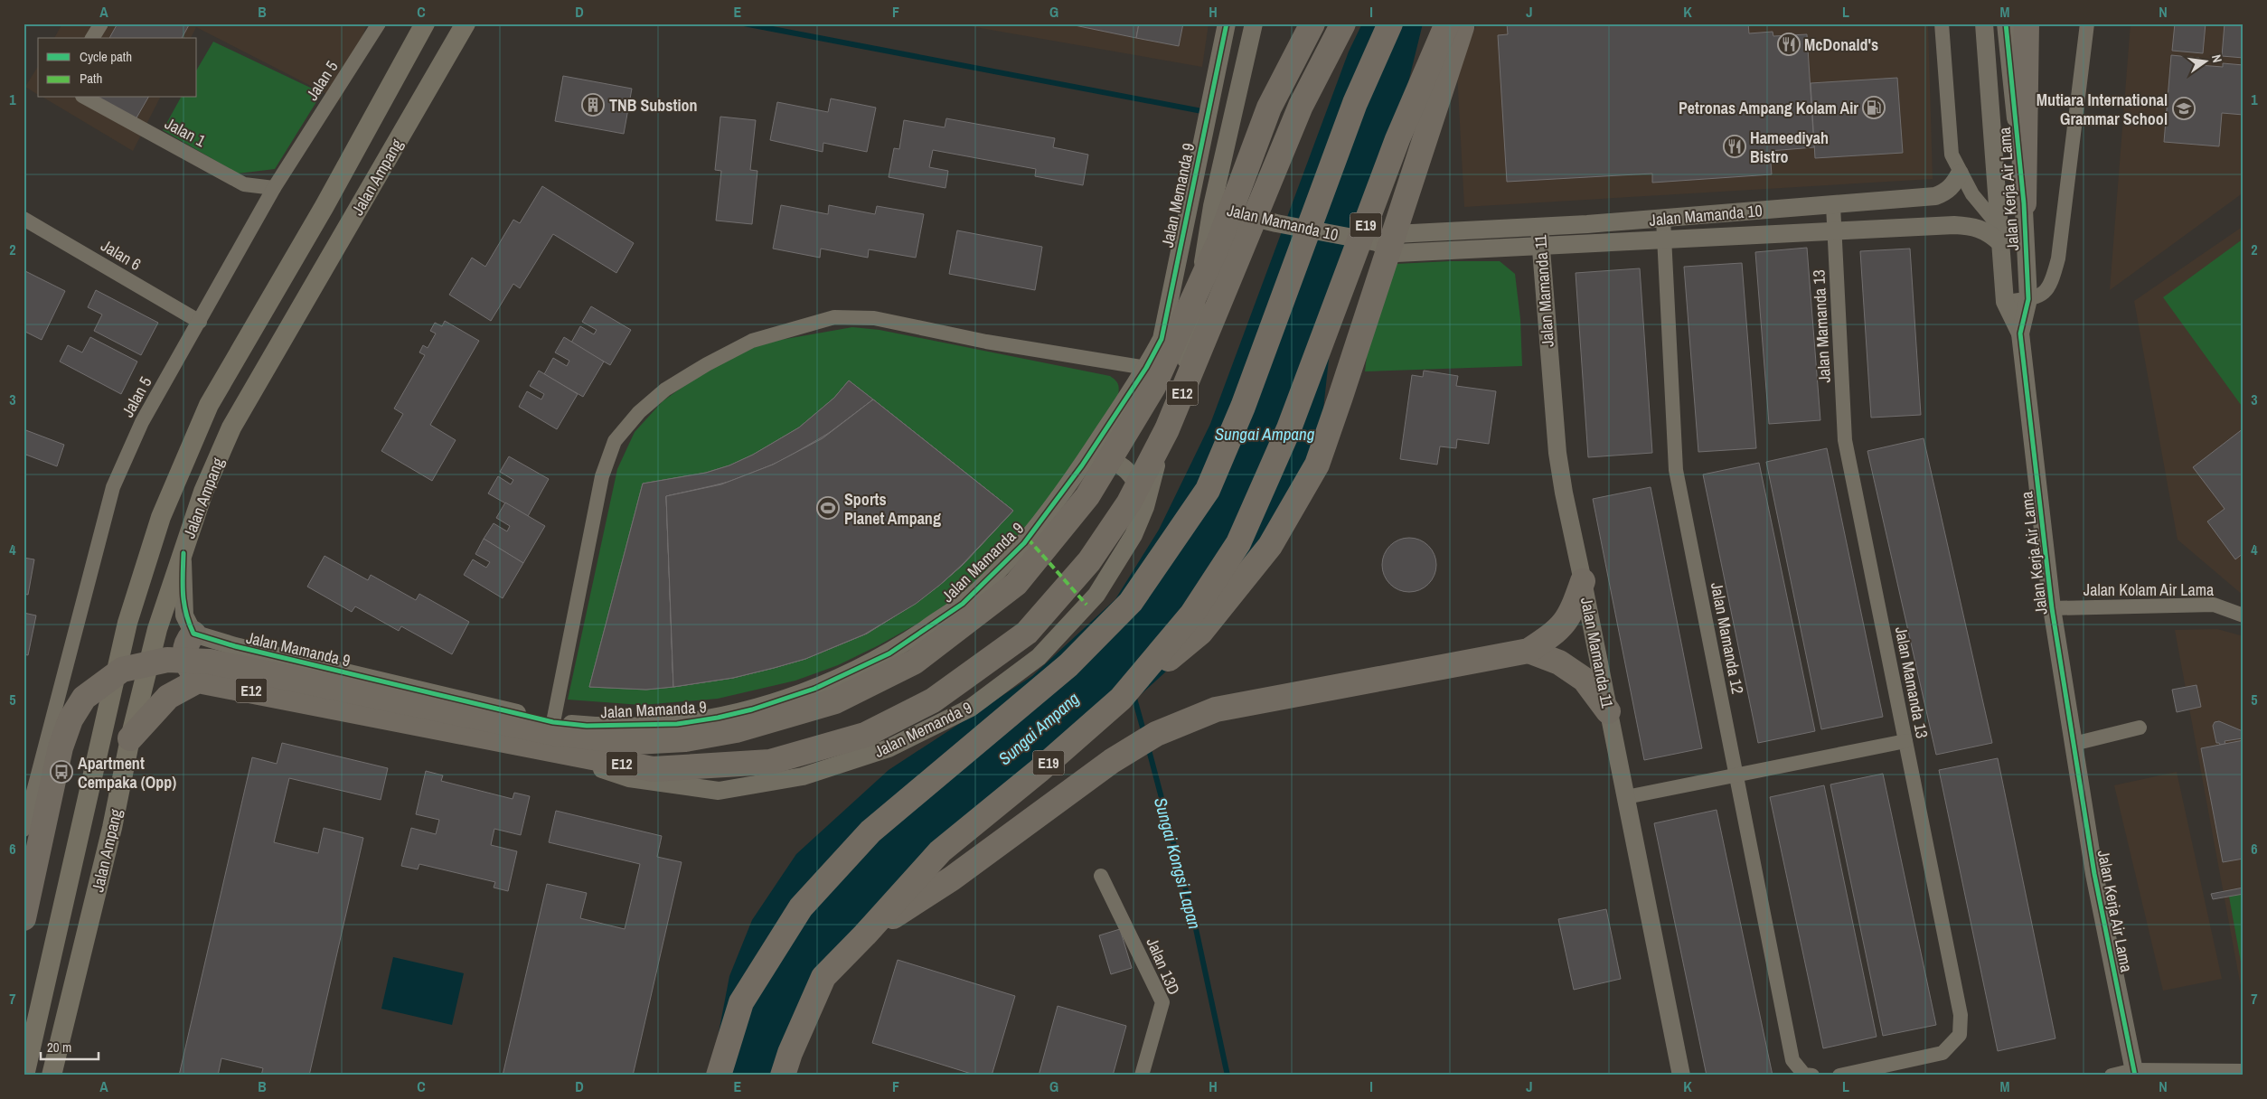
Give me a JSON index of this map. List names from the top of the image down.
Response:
{
  "streets": {
    "highway": ["E19", "E12"],
    "main road": ["Jalan Ampang"],
    "street": [
      "Jalan 5",
      "Jalan 1",
      "Jalan Kerja Air Lama",
      "Jalan Memanda 9",
      "Jalan Mamanda 10",
      "Jalan 6",
      "Jalan Mamanda 11",
      "Jalan Mamanda 13",
      "Jalan Mamanda 9",
      "Jalan Kolam Air Lama",
      "Jalan Mamanda 12",
      "Jalan 13D"
    ]
  },
  "crossings": [
    ["Jalan 5", "Jalan 1"],
    ["Jalan 5", "Jalan 6"],
    ["Jalan Kerja Air Lama", "Jalan Mamanda 10"],
    ["Jalan Kerja Air Lama", "Jalan Kolam Air Lama"],
    ["Jalan Memanda 9", "Jalan Mamanda 10"],
    ["Jalan Memanda 9", "E12"],
    ["Jalan Memanda 9", "Jalan Mamanda 9"],
    ["Jalan Mamanda 10", "Jalan Mamanda 11"],
    ["Jalan Mamanda 10", "Jalan Mamanda 13"],
    ["Jalan Mamanda 10", "Jalan Mamanda 12"]
  ],
  "water": ["Sungai Ampang", "Sungai Kongsi Lapan"],
  "places": {
    "restaurant": ["McDonald's", "Hameediyah Bistro"],
    "building": ["TNB Substion"],
    "fuel station": ["Petronas Ampang Kolam Air"],
    "school or university": ["Mutiara International Grammar School"],
    "sports": ["Sports Planet Ampang"],
    "bus stop": ["Apartment Cempaka (Opp)"]
  },
  "legend": ["Cycle path", "Path"],
  "scale_bar": "20 m",
  "north": "right",
  "grid": {
    "columns": [
      "A",
      "B",
      "C",
      "D",
      "E",
      "F",
      "G",
      "H",
      "I",
      "J",
      "K",
      "L",
      "M",
      "N"
    ],
    "rows": [
      "1",
      "2",
      "3",
      "4",
      "5",
      "6",
      "7"
    ]
  }
}
